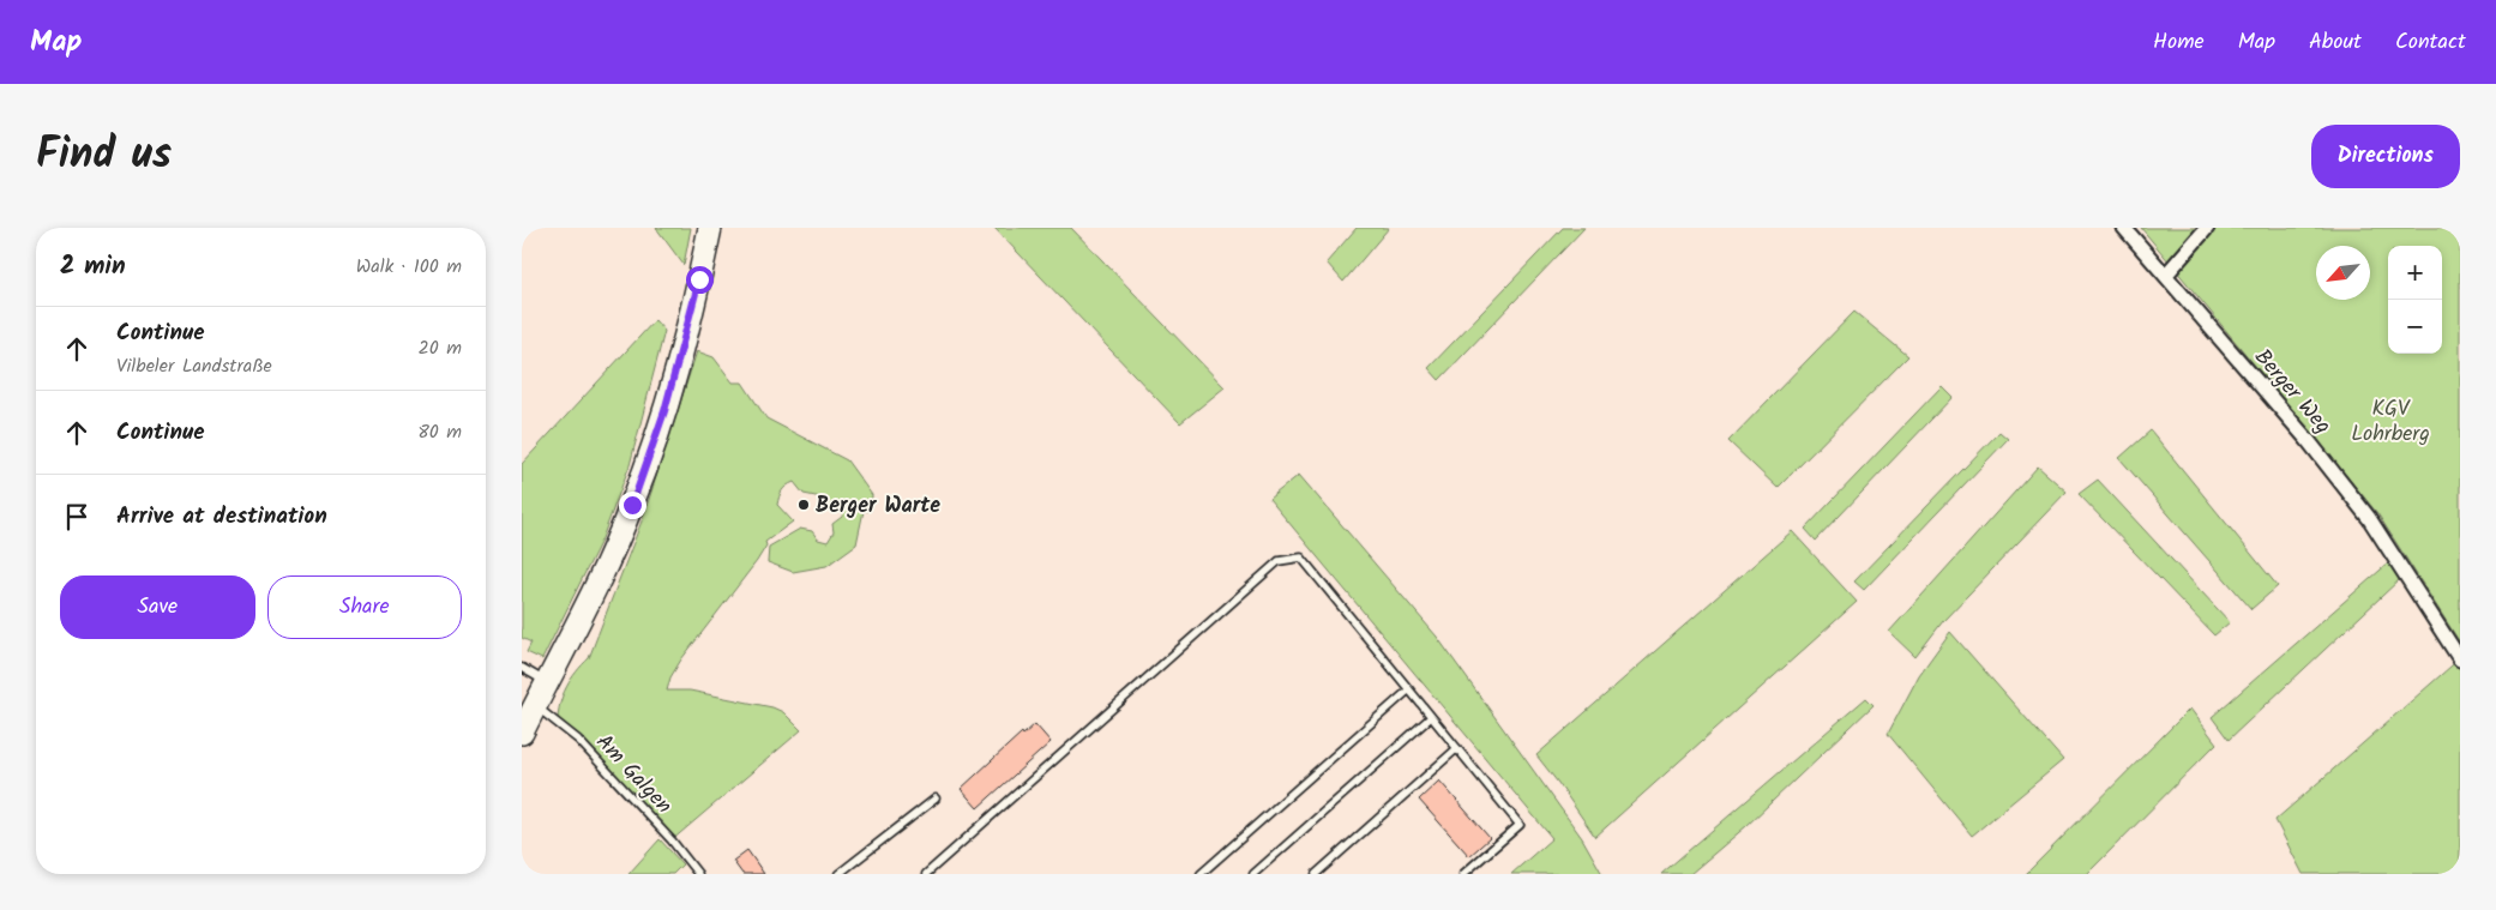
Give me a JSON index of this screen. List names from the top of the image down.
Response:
{
  "streets": {
    "street": ["Berger Weg"],
    "lane": ["Am Galgen"]
  },
  "parks": ["KGV Lohrberg"],
  "places": ["Berger Warte"],
  "north": "bottom left",
  "page": {
    "header": "Map",
    "nav": [
      "Home",
      "Map",
      "About",
      "Contact"
    ],
    "title": "Find us",
    "buttons": [
      "Directions",
      ["Save", "Share"]
    ],
    "heading": ["2 min", "Walk · 100 m"],
    "map_buttons": ["+", "−"],
    "list": [
      ["Continue", "Vilbeler Landstraße", "20 m"],
      ["Continue", "80 m"],
      "Arrive at destination"
    ]
  }
}
